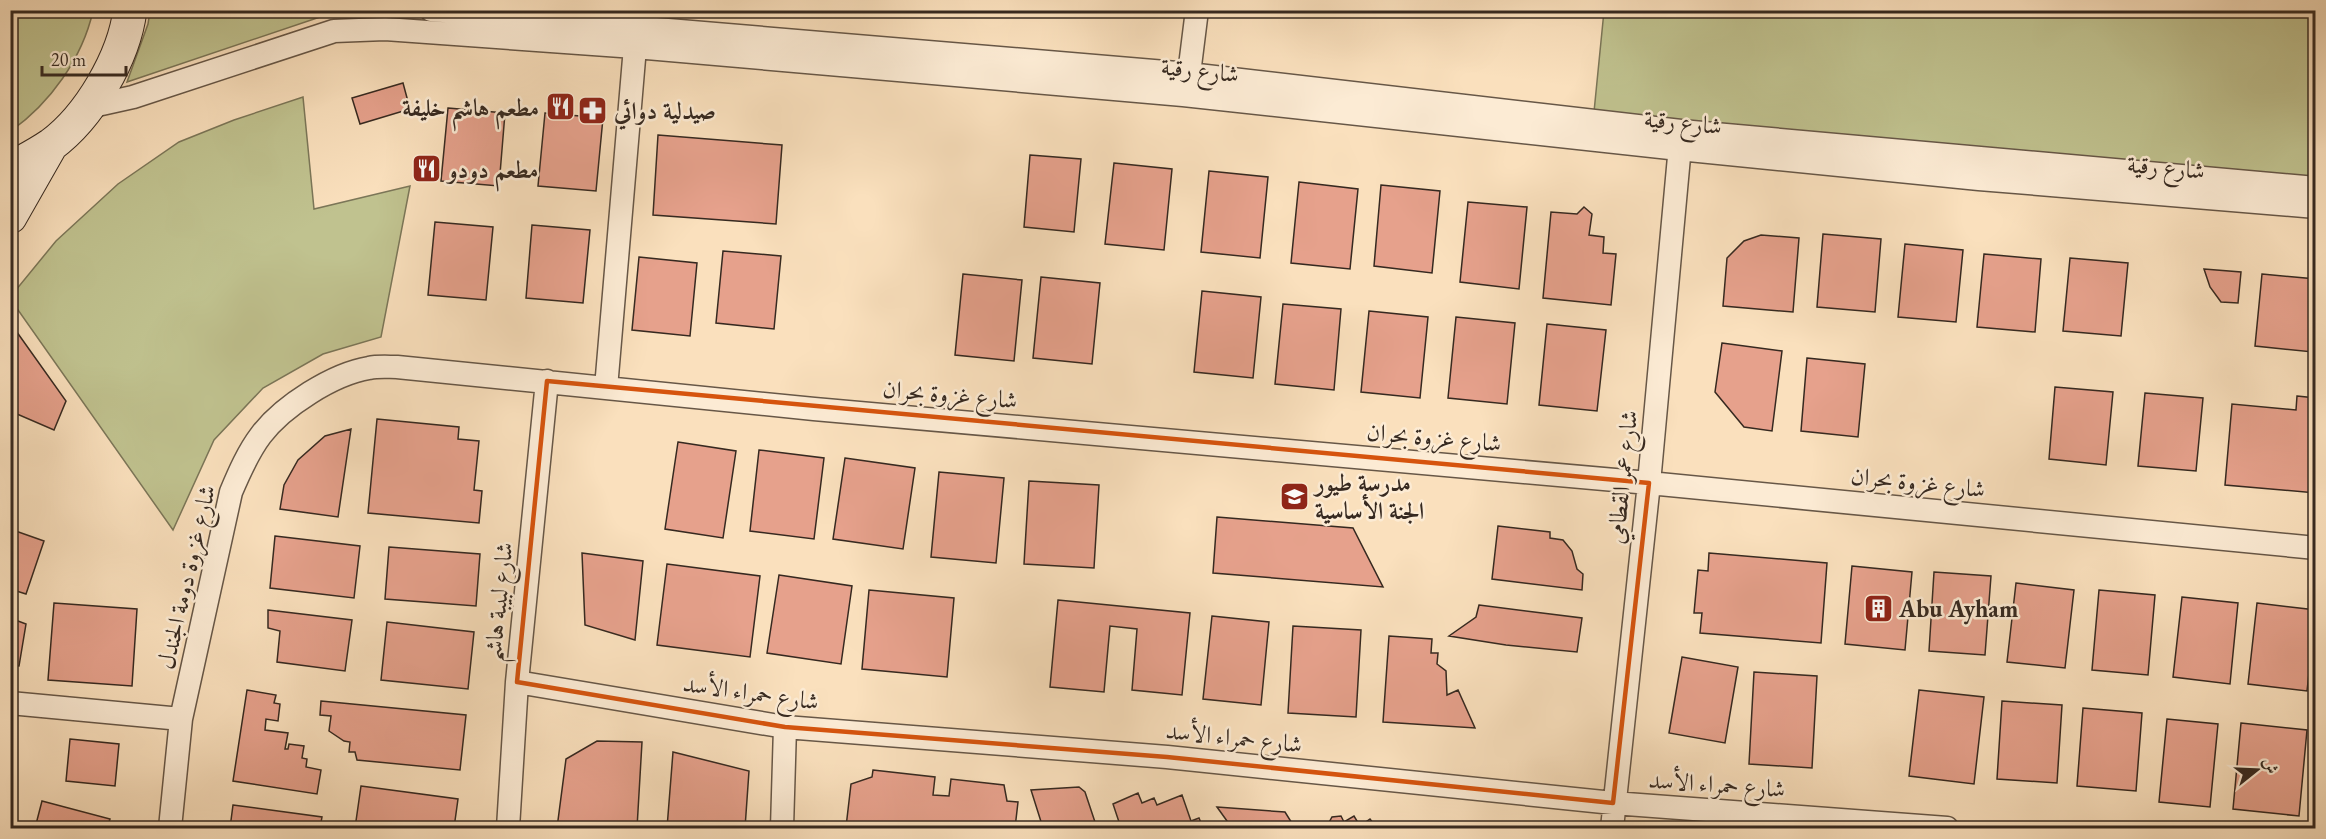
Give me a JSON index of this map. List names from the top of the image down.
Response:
{
  "streets": {
    "street": [
      "شارع رقية",
      "شارع غزوة بحران",
      "شارع عمر القطامي",
      "شارع غزوة دومة الجندل",
      "شارع لبيبة هاشم",
      "شارع حمراء الأسد"
    ]
  },
  "crossings": [
    ["شارع رقية", "شارع عمر القطامي"],
    ["شارع غزوة بحران", "شارع عمر القطامي"],
    ["شارع غزوة بحران", "شارع غزوة دومة الجندل"],
    ["شارع غزوة بحران", "شارع لبيبة هاشم"],
    ["شارع عمر القطامي", "شارع حمراء الأسد"],
    ["شارع غزوة دومة الجندل", "شارع لبيبة هاشم"],
    ["شارع لبيبة هاشم", "شارع حمراء الأسد"]
  ],
  "places": {
    "restaurant": ["مطعم هاشم خليفة", "مطعم دودو"],
    "pharmacy": ["صيدلية دوائي"],
    "school or university": ["مدرسة طيور الجنة الأساسية"],
    "building": ["Abu Ayham"]
  },
  "scale_bar": "20 m",
  "north": "right"
}
